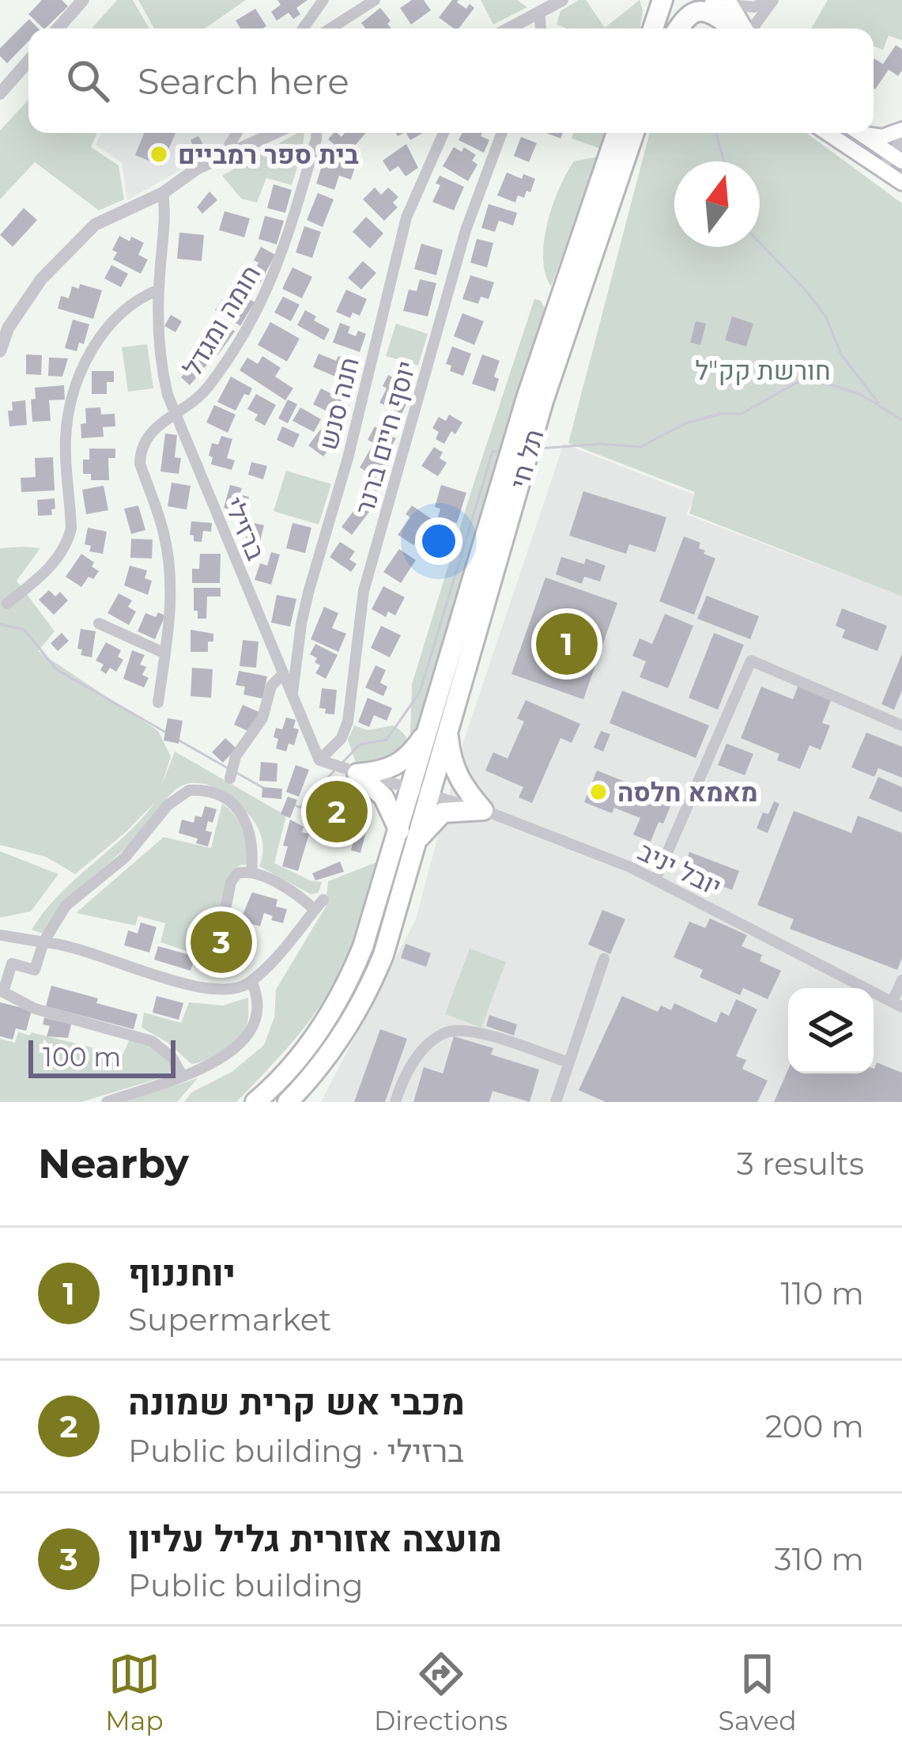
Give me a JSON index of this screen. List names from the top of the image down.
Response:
{
  "streets": {
    "highway": ["תל חי"],
    "street": [
      "חומה ומגדל",
      "חנה סנש",
      "יוסף חיים ברנר",
      "ברזילי",
      "יובל יניב"
    ]
  },
  "crossings": [
    ["חומה ומגדל", "ברזילי"],
    ["חנה סנש", "ברזילי"],
    ["יוסף חיים ברנר", "ברזילי"],
    ["תל חי", "יובל יניב"]
  ],
  "parks": ["חורשת קק\"ל"],
  "places": ["בית ספר רמביים", "מאמא חלסה"],
  "scale_bar": "100 m",
  "north": "top",
  "page": {
    "search": "Search here",
    "pins": ["1", "2", "3"],
    "scale": "100 m",
    "heading": ["Nearby", "3 results"],
    "list": [
      {
        "mark": "1",
        "name": "יוחננוף",
        "note": "Supermarket",
        "value": "110 m"
      },
      {
        "mark": "2",
        "name": "מכבי אש קרית שמונה",
        "note": "Public building · ברזילי",
        "value": "200 m"
      },
      {
        "mark": "3",
        "name": "מועצה אזורית גליל עליון",
        "note": "Public building",
        "value": "310 m"
      }
    ],
    "nav": ["Map", "Directions", "Saved"]
  }
}
